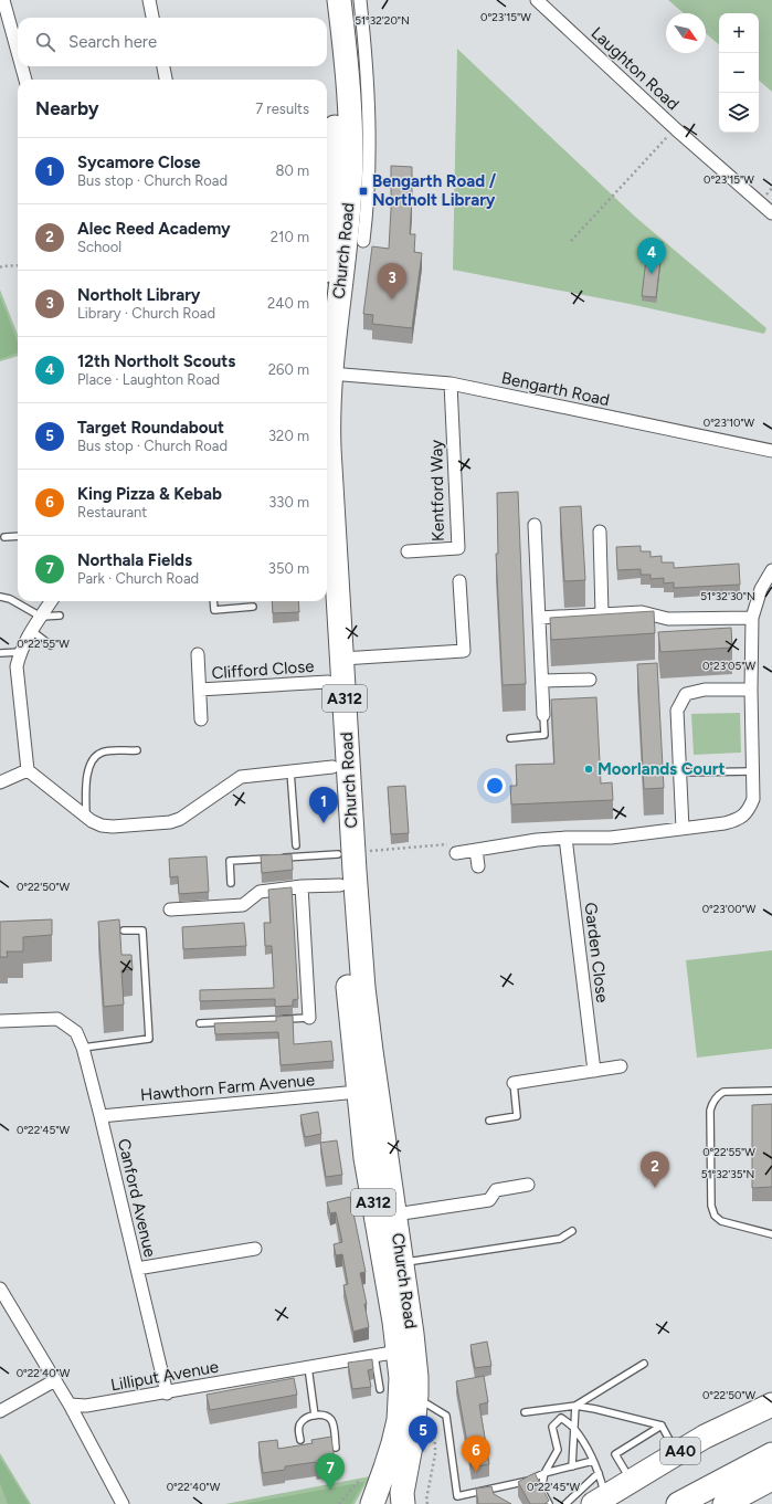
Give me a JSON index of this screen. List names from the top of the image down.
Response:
{
  "streets": {
    "highway": ["Church Road", "A312", "A40"],
    "street": [
      "Laughton Road",
      "Bengarth Road",
      "Kentford Way",
      "Clifford Close",
      "Garden Close",
      "Hawthorn Farm Avenue",
      "Canford Avenue",
      "Lilliput Avenue"
    ]
  },
  "crossings": [
    ["Church Road", "Bengarth Road"],
    ["Church Road", "Clifford Close"],
    ["Church Road", "Hawthorn Farm Avenue"],
    ["Church Road", "Lilliput Avenue"],
    ["Bengarth Road", "Kentford Way"],
    ["Hawthorn Farm Avenue", "Canford Avenue"],
    ["Canford Avenue", "Lilliput Avenue"]
  ],
  "places": {
    "transit": ["Bengarth Road / Northolt Library"],
    "other": ["Moorlands Court"]
  },
  "north": "bottom right",
  "page": {
    "map_buttons": ["+", "−"],
    "search": "Search here",
    "heading": ["Nearby", "7 results"],
    "list": [
      {
        "mark": "1",
        "name": "Sycamore Close",
        "note": "Bus stop · Church Road",
        "value": "80 m"
      },
      {
        "mark": "2",
        "name": "Alec Reed Academy",
        "note": "School",
        "value": "210 m"
      },
      {
        "mark": "3",
        "name": "Northolt Library",
        "note": "Library · Church Road",
        "value": "240 m"
      },
      {
        "mark": "4",
        "name": "12th Northolt Scouts",
        "note": "Place · Laughton Road",
        "value": "260 m"
      },
      {
        "mark": "5",
        "name": "Target Roundabout",
        "note": "Bus stop · Church Road",
        "value": "320 m"
      },
      {
        "mark": "6",
        "name": "King Pizza & Kebab",
        "note": "Restaurant",
        "value": "330 m"
      },
      {
        "mark": "7",
        "name": "Northala Fields",
        "note": "Park · Church Road",
        "value": "350 m"
      }
    ],
    "pins": [
      "4",
      "3",
      "1",
      "2",
      "5",
      "6",
      "7"
    ]
  },
  "coordinates": [
    "0°23'15\"W",
    "51°32'20\"N",
    "0°23'10\"W",
    "51°32'30\"N",
    "0°22'55\"W",
    "0°23'05\"W",
    "0°22'50\"W",
    "0°23'00\"W",
    "0°22'45\"W",
    "51°32'35\"N",
    "0°22'40\"W"
  ]
}
